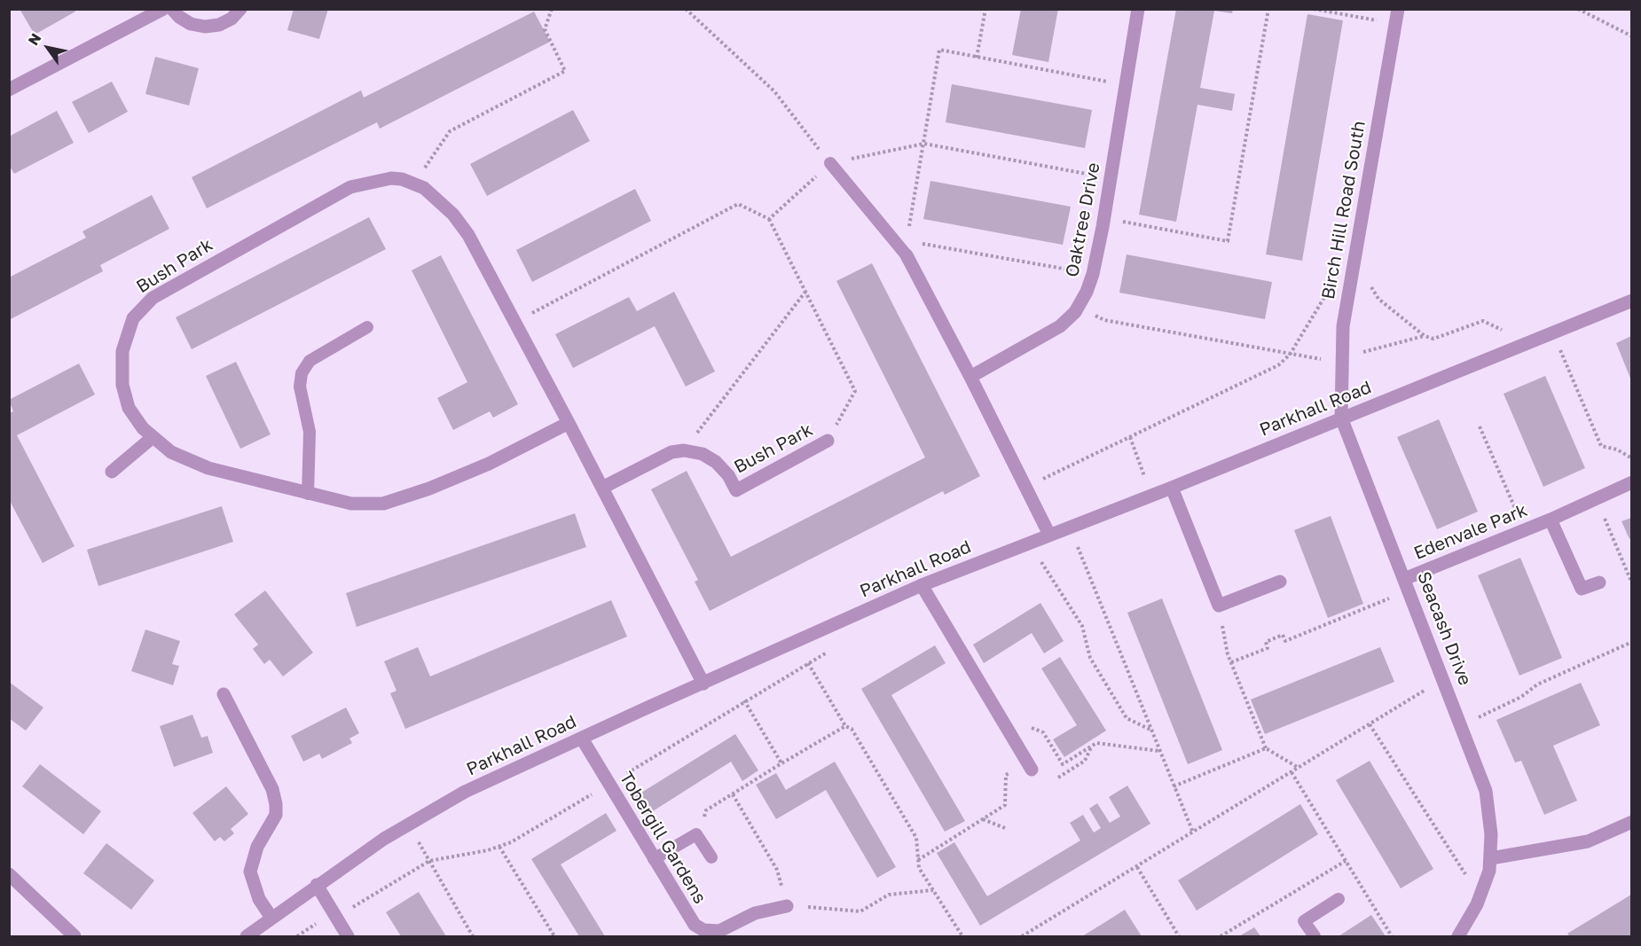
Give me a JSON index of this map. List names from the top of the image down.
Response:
{
  "streets": {
    "street": [
      "Birch Hill Road South",
      "Oaktree Drive",
      "Bush Park",
      "Parkhall Road",
      "Edenvale Park",
      "Seacash Drive",
      "Tobergill Gardens"
    ]
  },
  "crossings": [
    ["Birch Hill Road South", "Parkhall Road"],
    ["Birch Hill Road South", "Seacash Drive"],
    ["Bush Park", "Parkhall Road"],
    ["Parkhall Road", "Seacash Drive"],
    ["Parkhall Road", "Tobergill Gardens"],
    ["Edenvale Park", "Seacash Drive"]
  ],
  "north": "top left"
}
